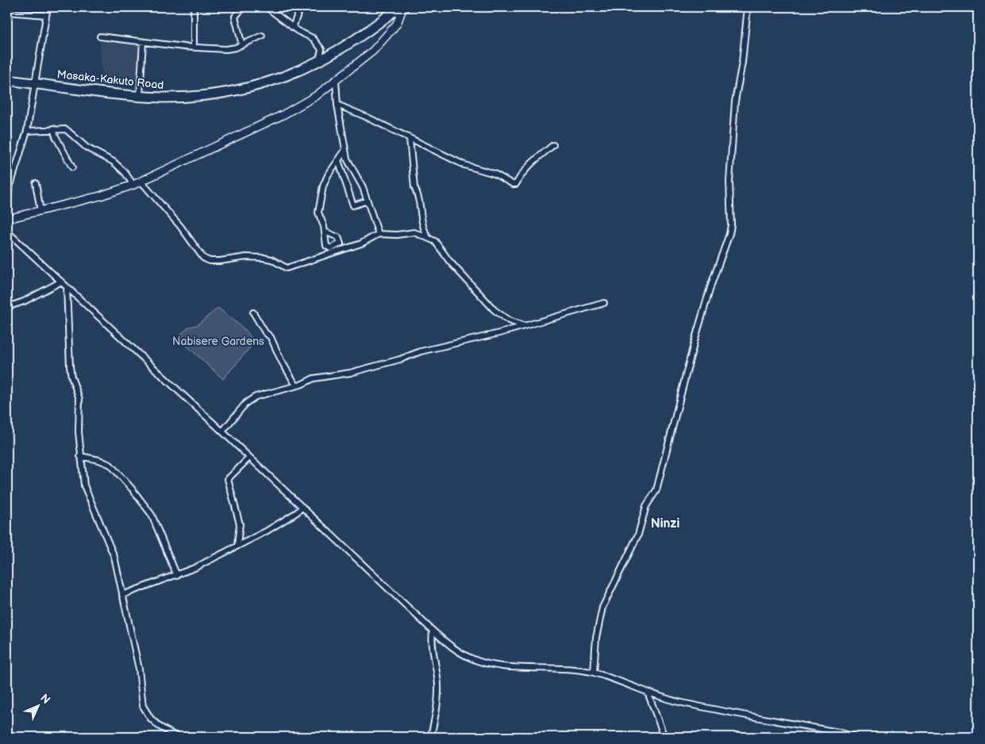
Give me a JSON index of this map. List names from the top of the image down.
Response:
{
  "streets": {
    "highway": ["Masaka-Kakuto Road"]
  },
  "districts": ["Ninzi"],
  "parks": ["Nabisere Gardens"],
  "north": "top right"
}
